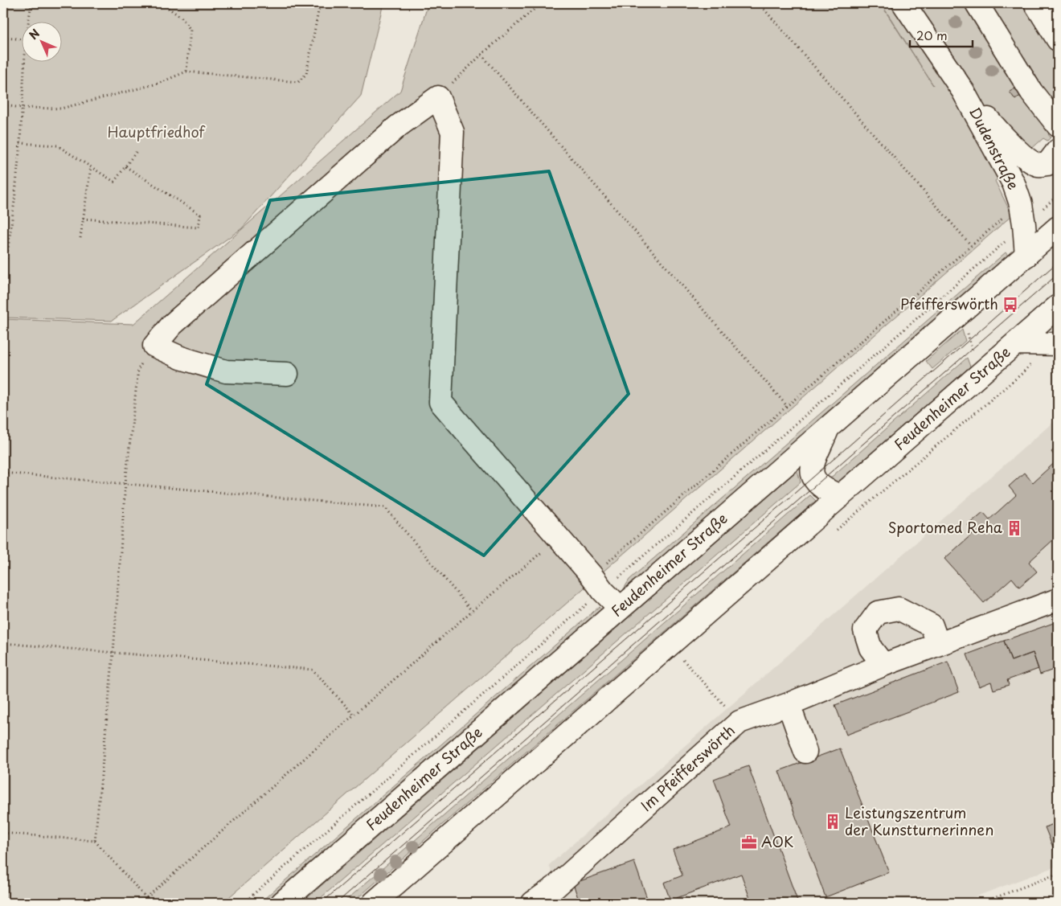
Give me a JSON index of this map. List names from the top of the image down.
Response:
{
  "streets": {
    "main road": ["Dudenstraße", "Feudenheimer Straße", "Im Pfeifferswörth"]
  },
  "crossings": [
    ["Dudenstraße", "Feudenheimer Straße"]
  ],
  "parks": ["Hauptfriedhof"],
  "places": {
    "bus stop": ["Pfeifferswörth"],
    "building": ["Sportomed Reha", "Leistungszentrum der Kunstturnerinnen"],
    "office": ["AOK"]
  },
  "scale_bar": "20 m",
  "north": "top left"
}
